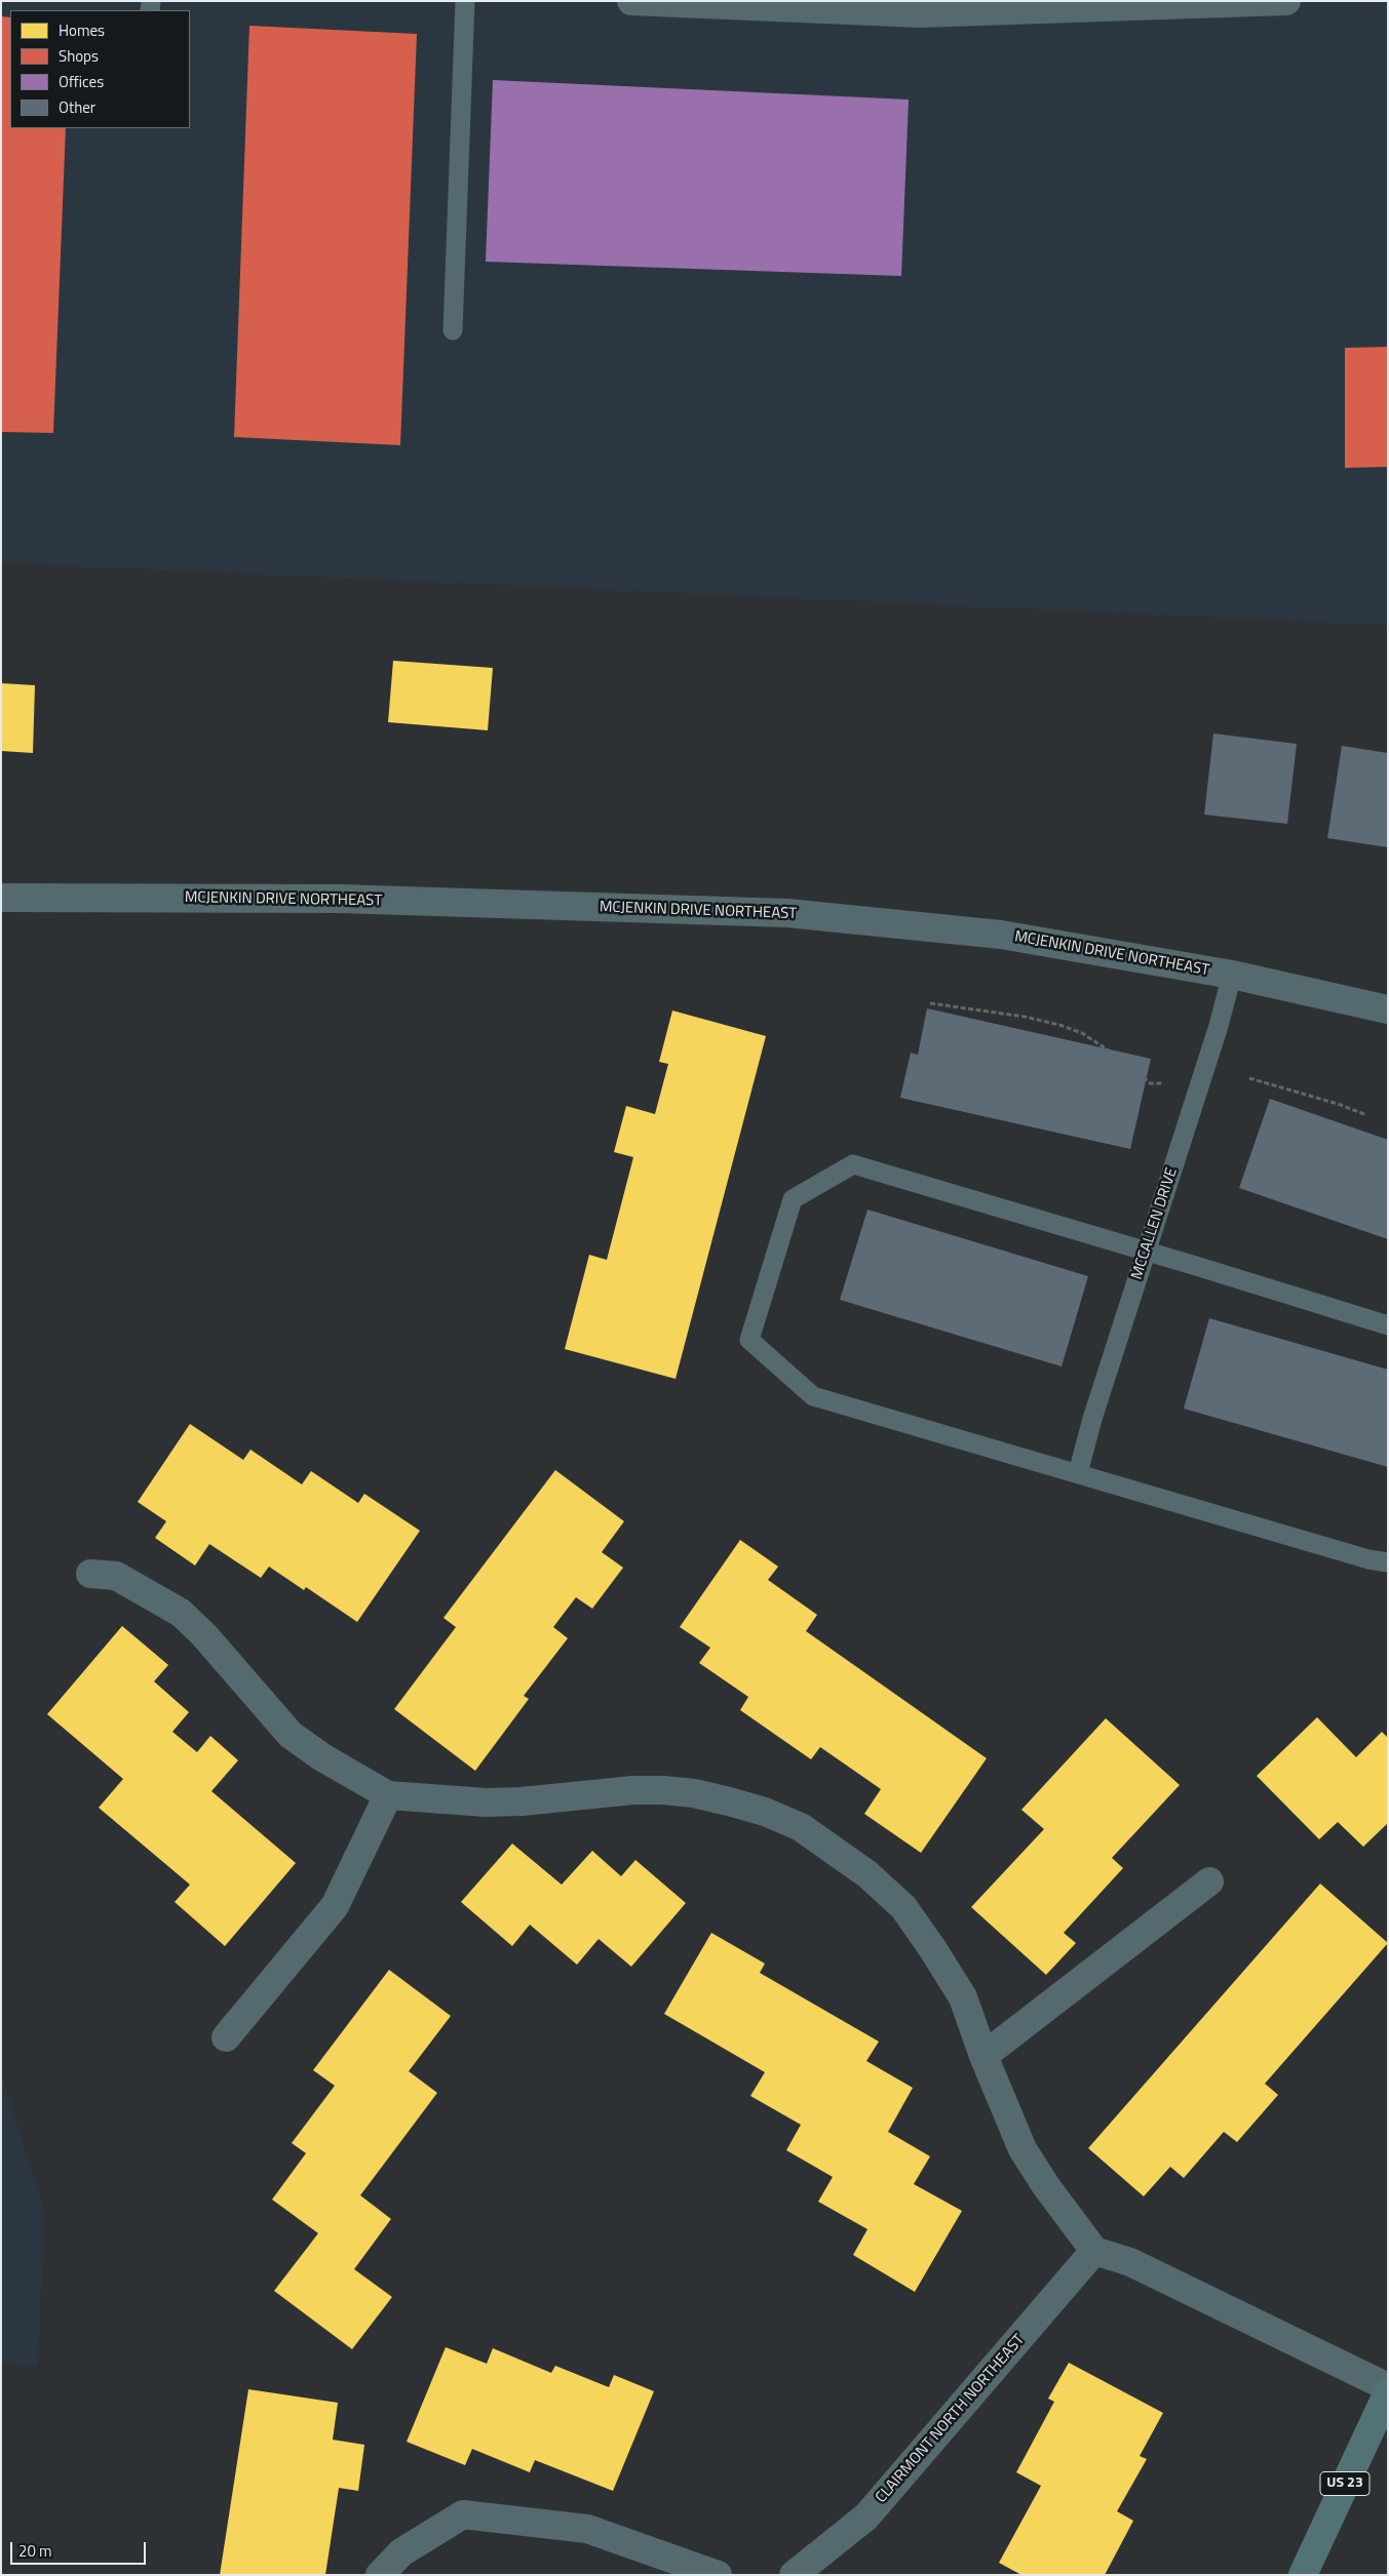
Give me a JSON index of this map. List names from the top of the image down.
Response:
{
  "streets": {
    "main road": ["US 23"],
    "street": ["MCJENKIN DRIVE NORTHEAST", "CLAIRMONT NORTH NORTHEAST"],
    "lane": ["MCCALLEN DRIVE"]
  },
  "crossings": [
    ["MCJENKIN DRIVE NORTHEAST", "MCCALLEN DRIVE"]
  ],
  "legend": [
    "Homes",
    "Shops",
    "Offices",
    "Other"
  ],
  "scale_bar": "20 m"
}
